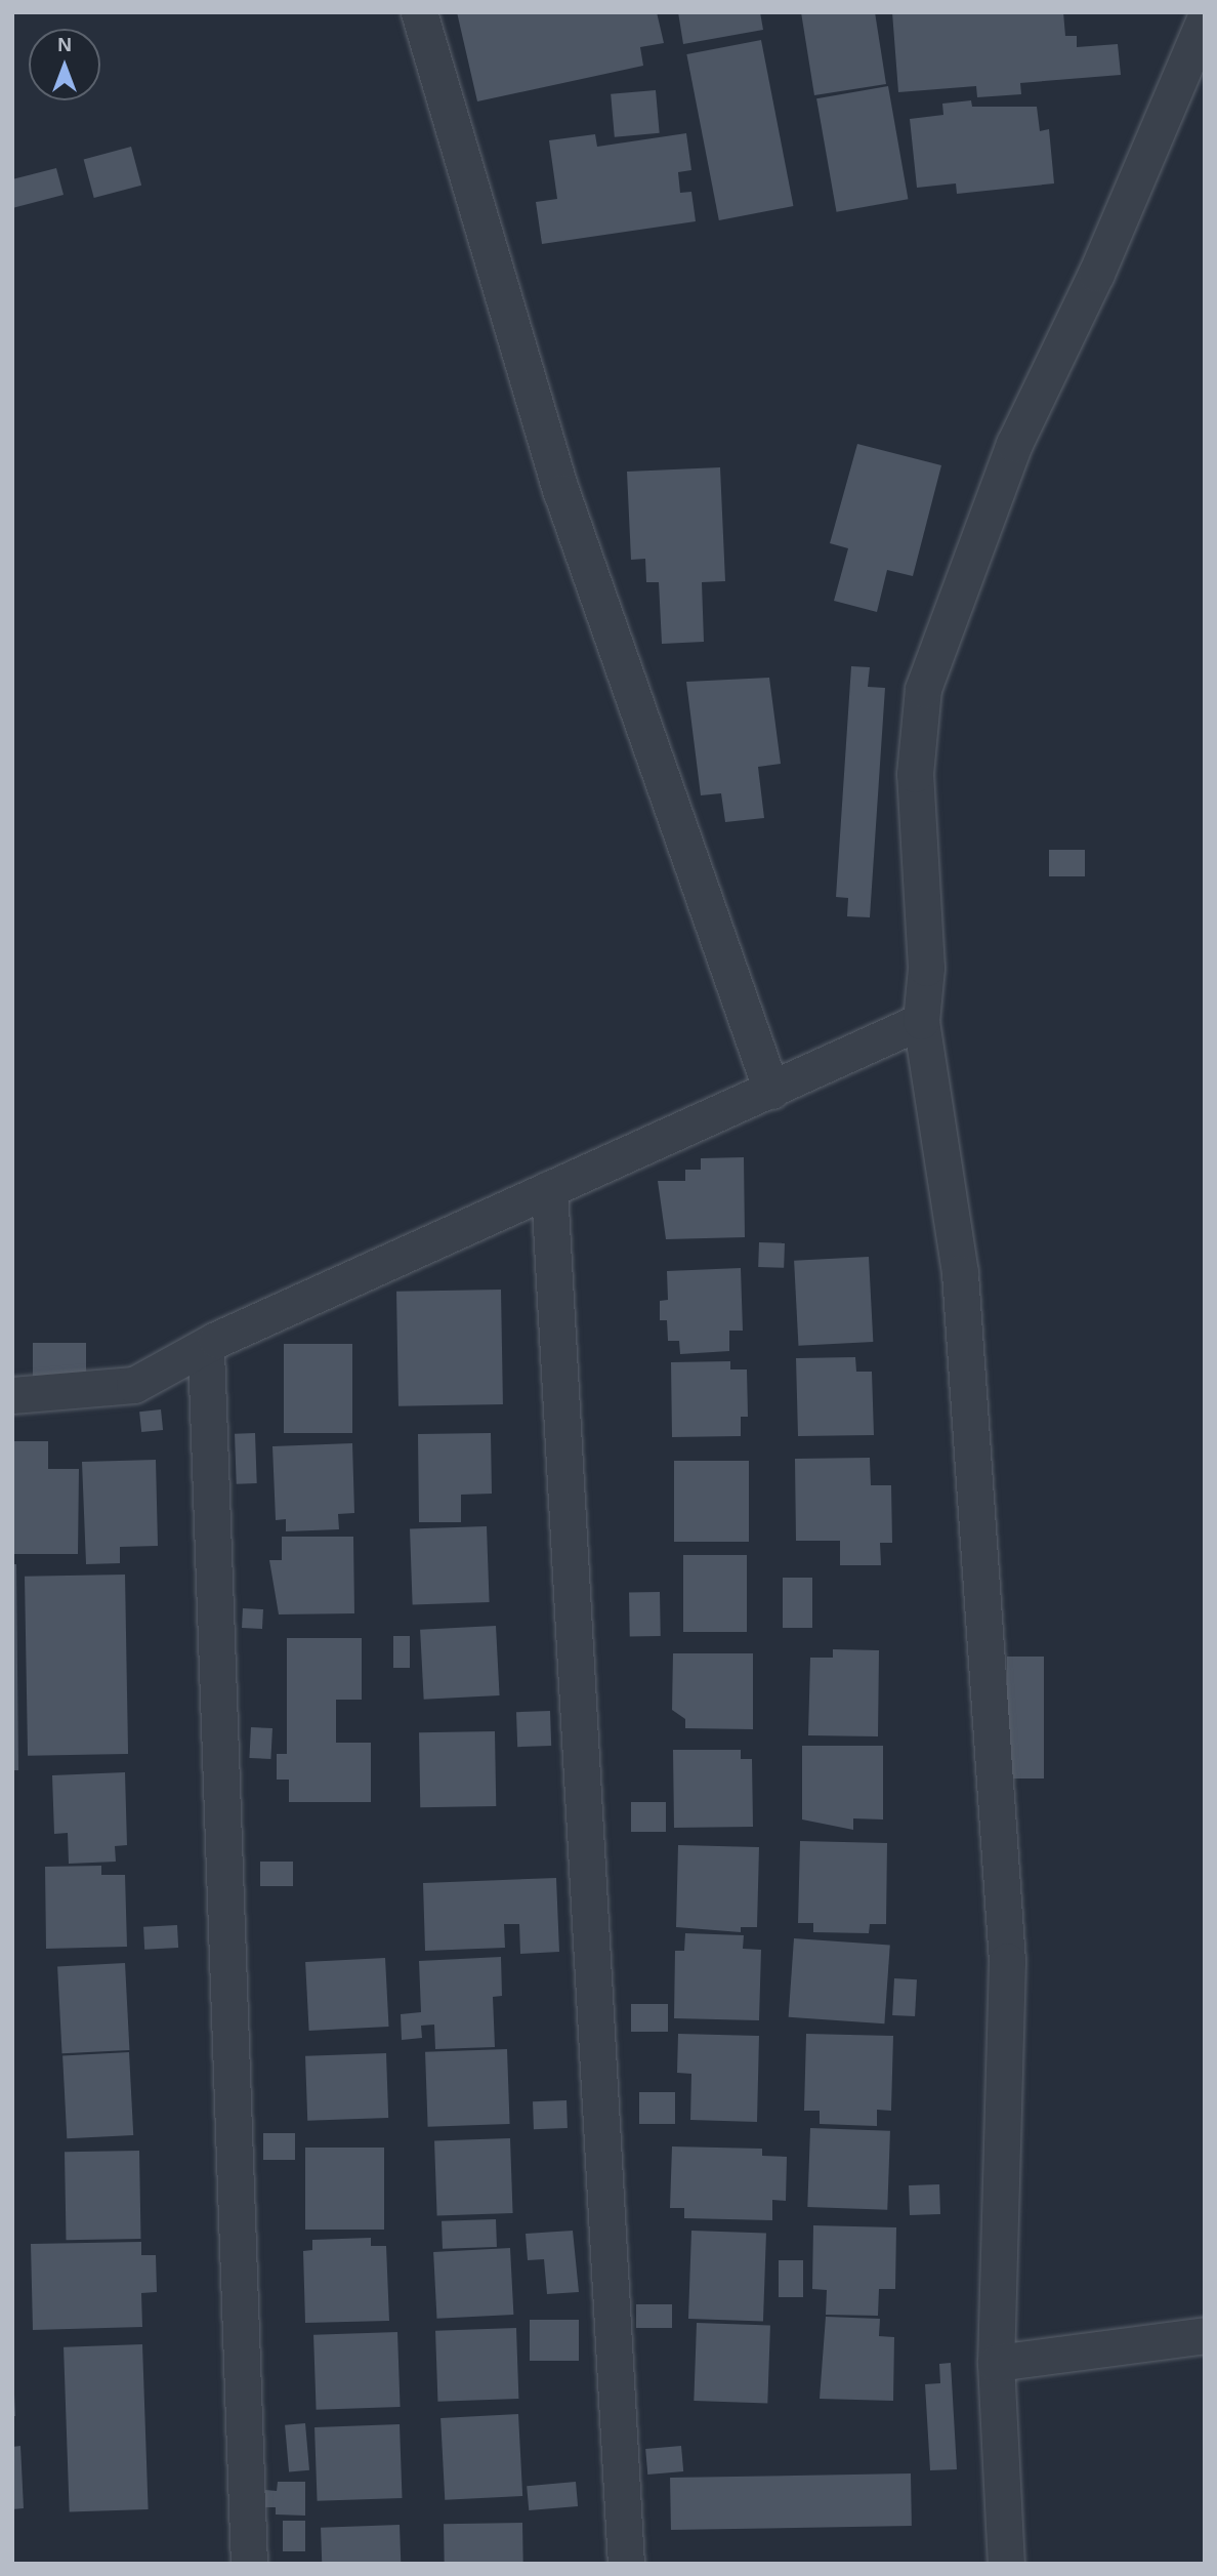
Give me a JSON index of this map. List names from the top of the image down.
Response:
{
  "north": "top"
}
